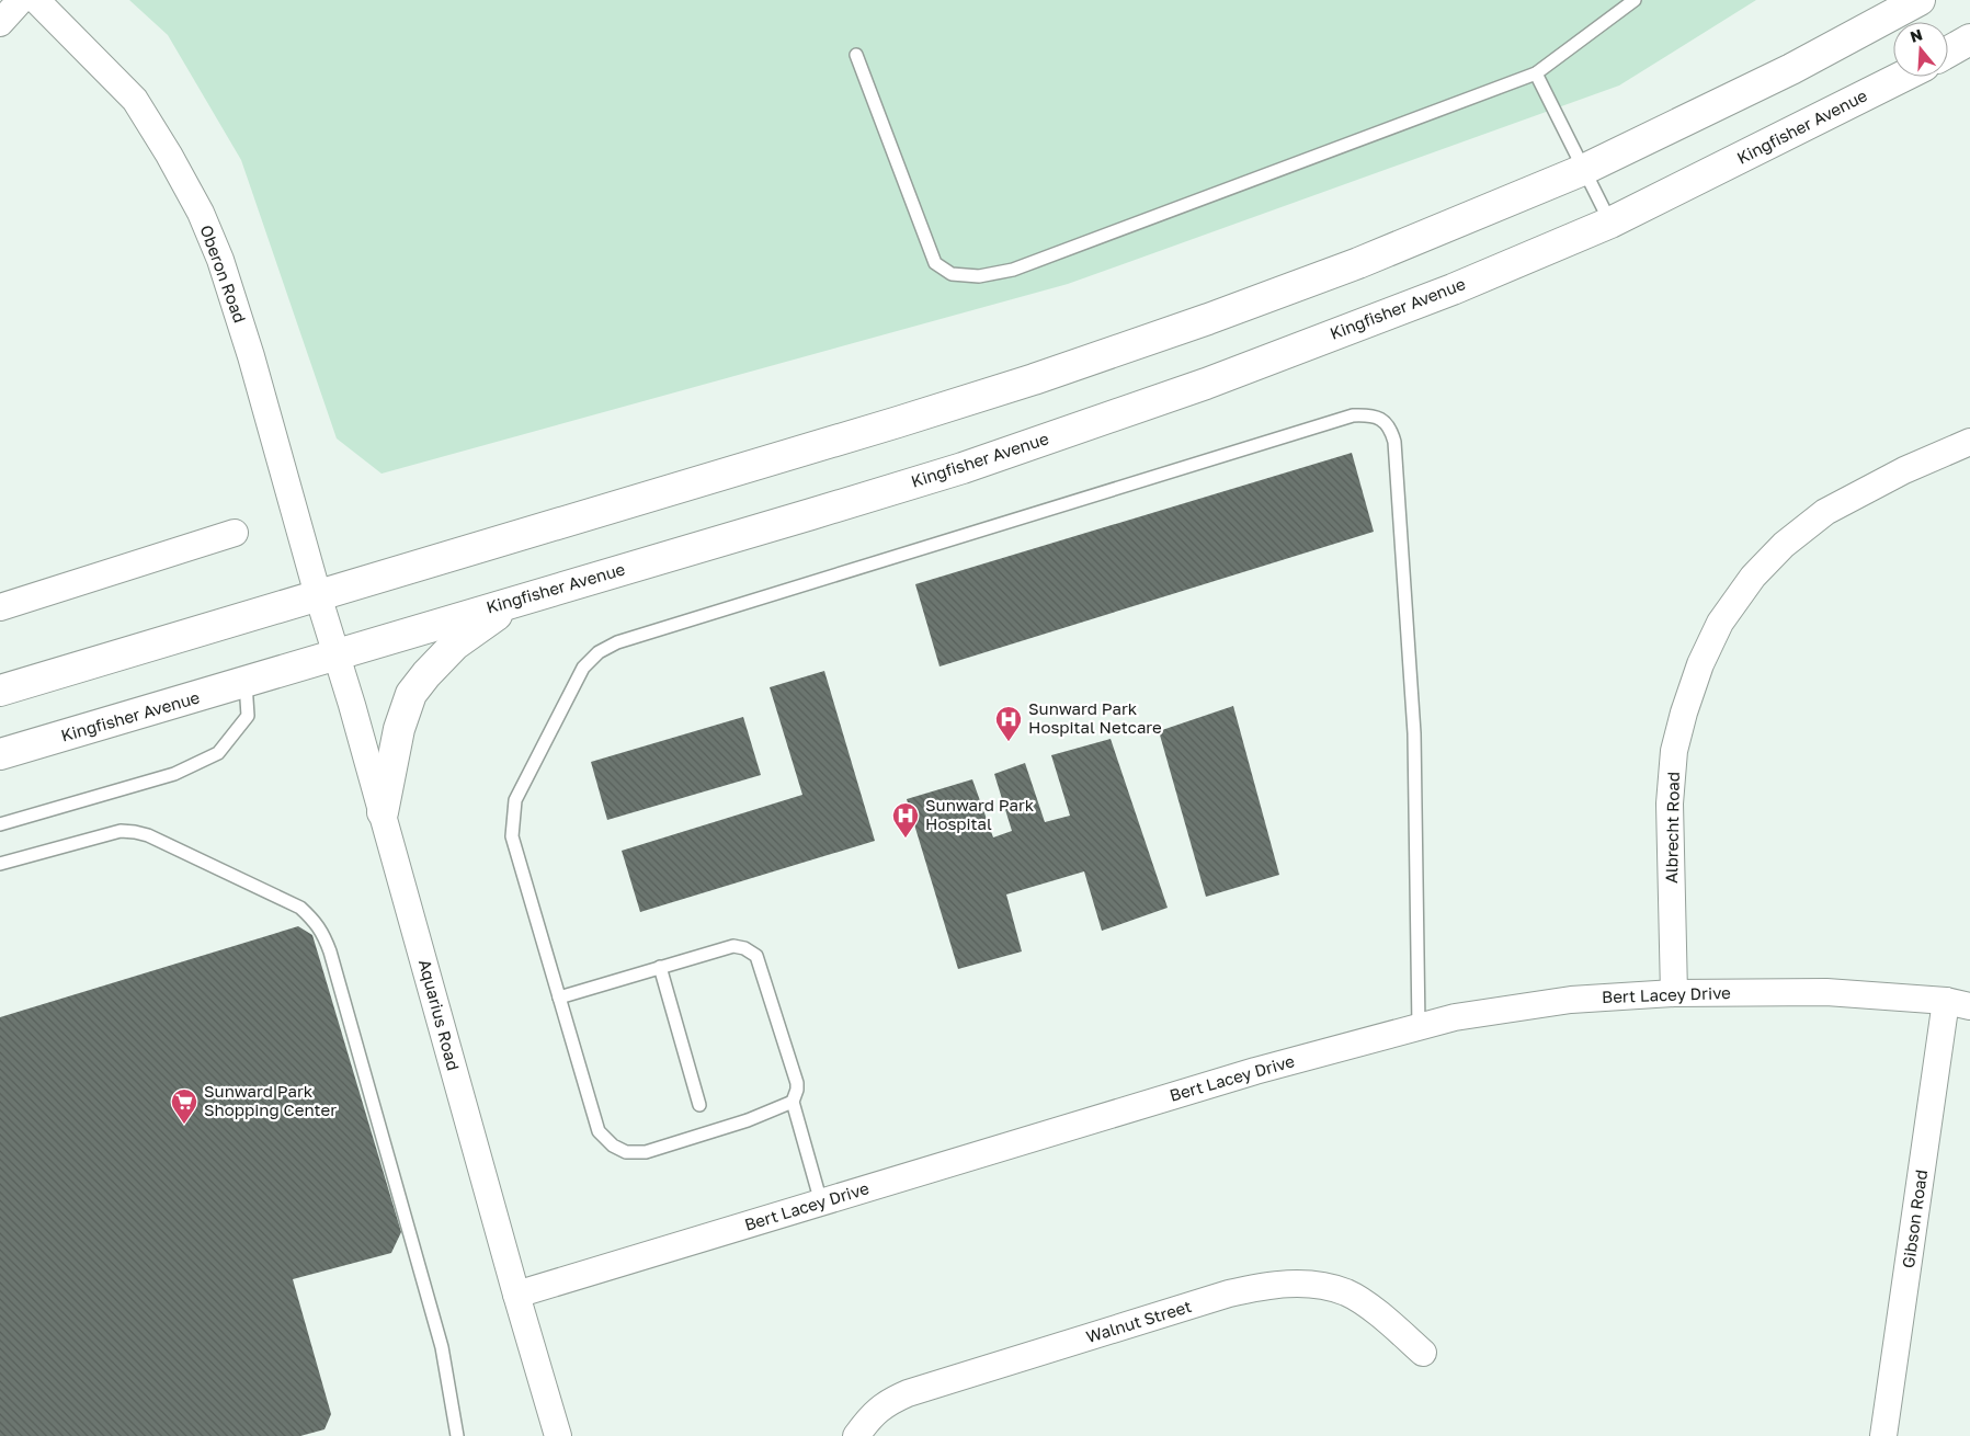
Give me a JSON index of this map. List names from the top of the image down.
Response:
{
  "streets": {
    "street": [
      "Kingfisher Avenue",
      "Oberon Road",
      "Albrecht Road",
      "Bert Lacey Drive",
      "Aquarius Road",
      "Gibson Road",
      "Walnut Street"
    ]
  },
  "crossings": [
    ["Kingfisher Avenue", "Aquarius Road"],
    ["Oberon Road", "Aquarius Road"],
    ["Albrecht Road", "Bert Lacey Drive"],
    ["Bert Lacey Drive", "Aquarius Road"],
    ["Bert Lacey Drive", "Gibson Road"]
  ],
  "places": {
    "hospital": ["Sunward Park Hospital Netcare", "Sunward Park Hospital"],
    "supermarket": ["Sunward Park Shopping Center"]
  },
  "north": "top"
}
